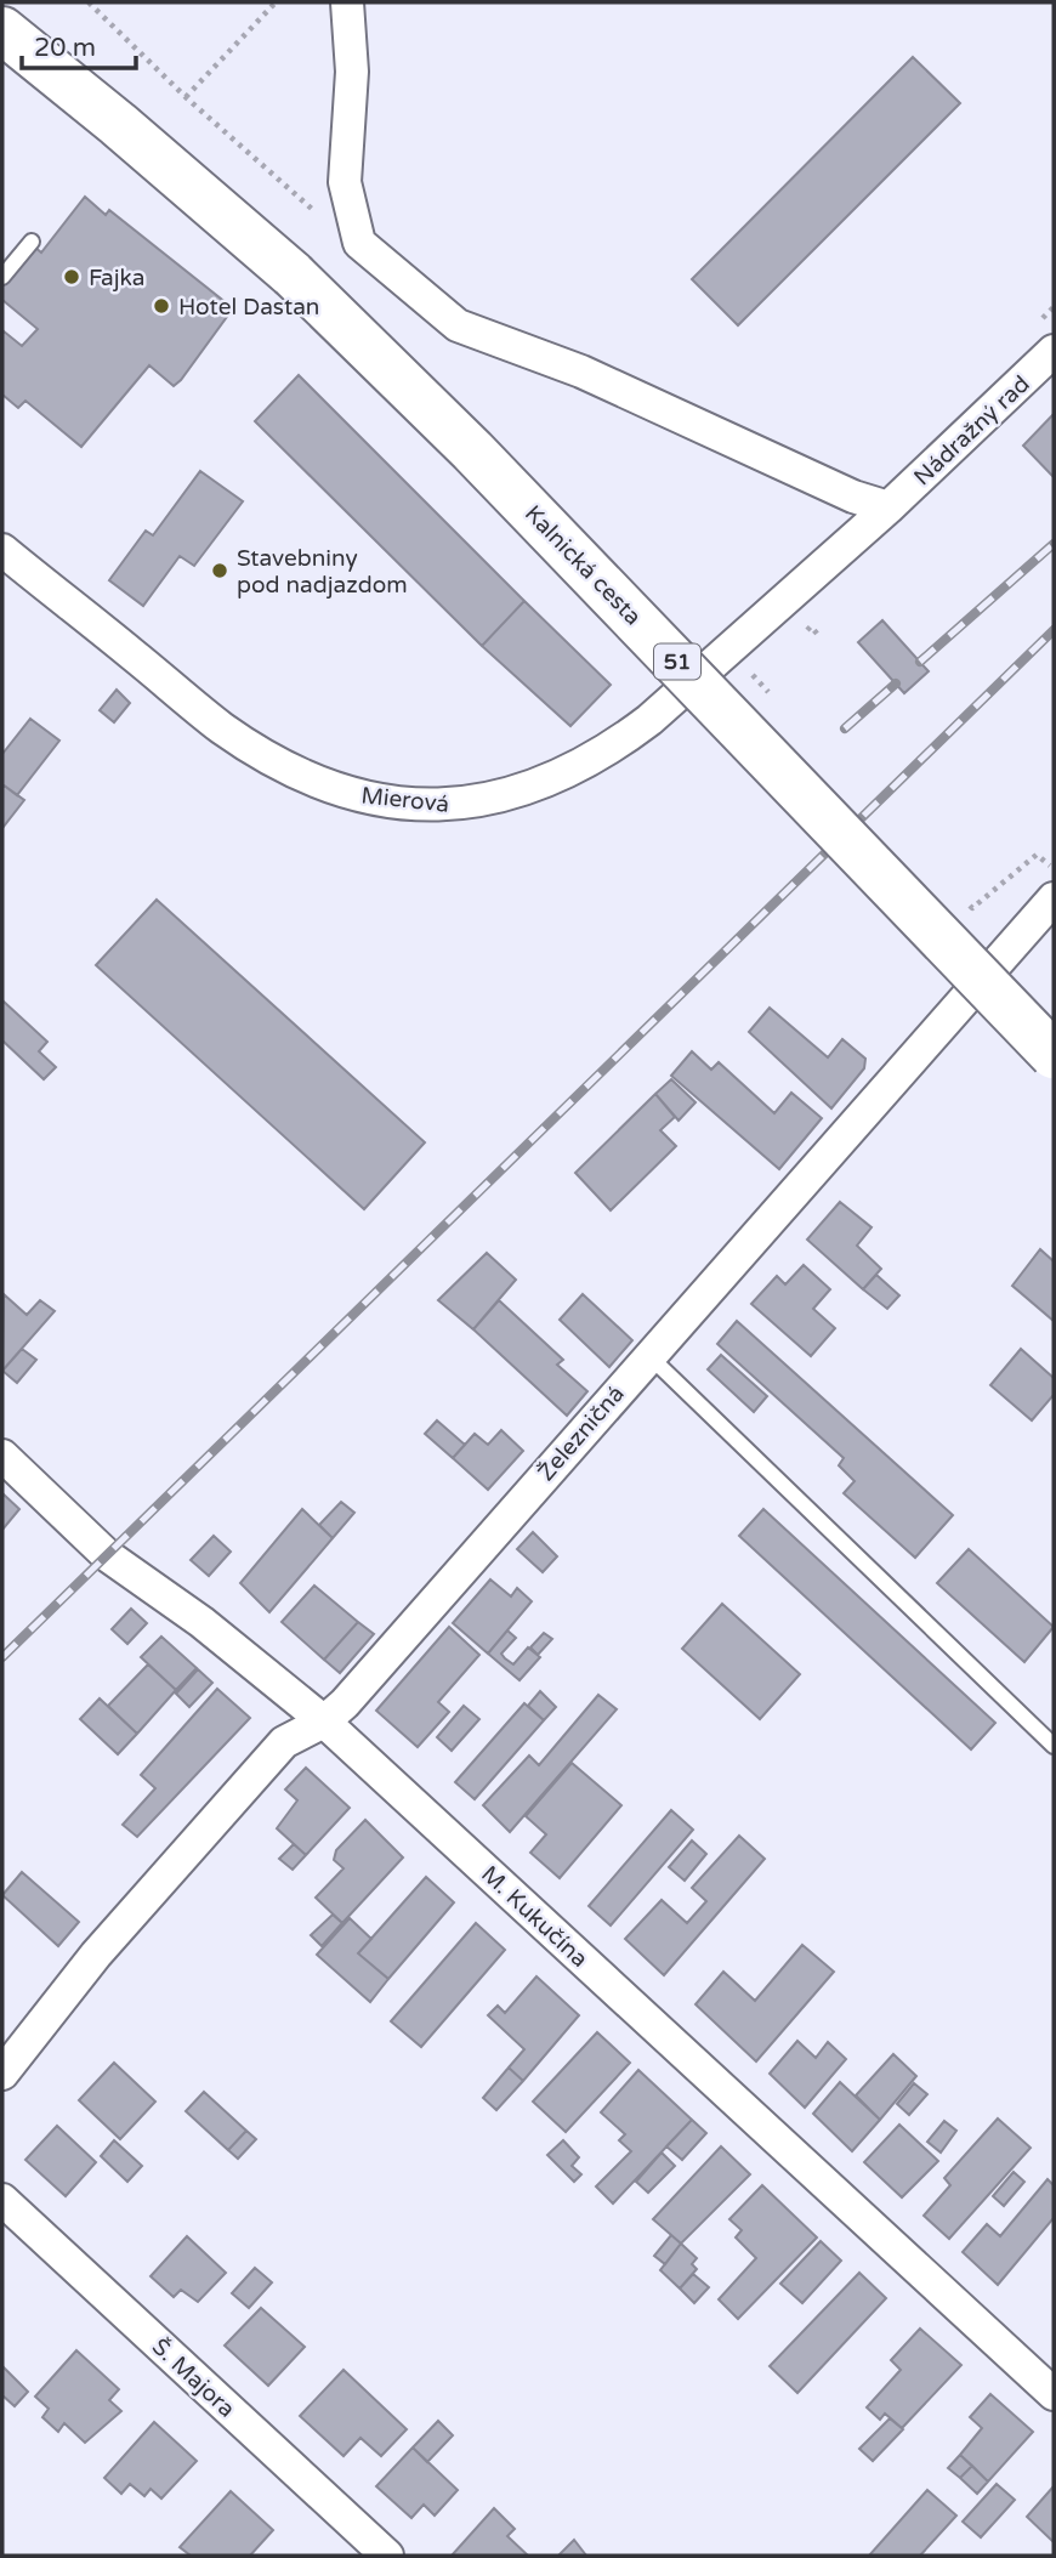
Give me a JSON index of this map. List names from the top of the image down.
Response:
{
  "streets": {
    "main road": ["Kalnická cesta", "51"],
    "street": [
      "Nádražný rad",
      "Mierová",
      "Železničná",
      "M. Kukučína",
      "Š. Majora"
    ]
  },
  "crossings": [
    ["Nádražný rad", "Mierová"],
    ["Železničná", "M. Kukučína"]
  ],
  "places": ["Fajka", "Hotel Dastan", "Stavebniny pod nadjazdom"],
  "scale_bar": "20 m"
}
